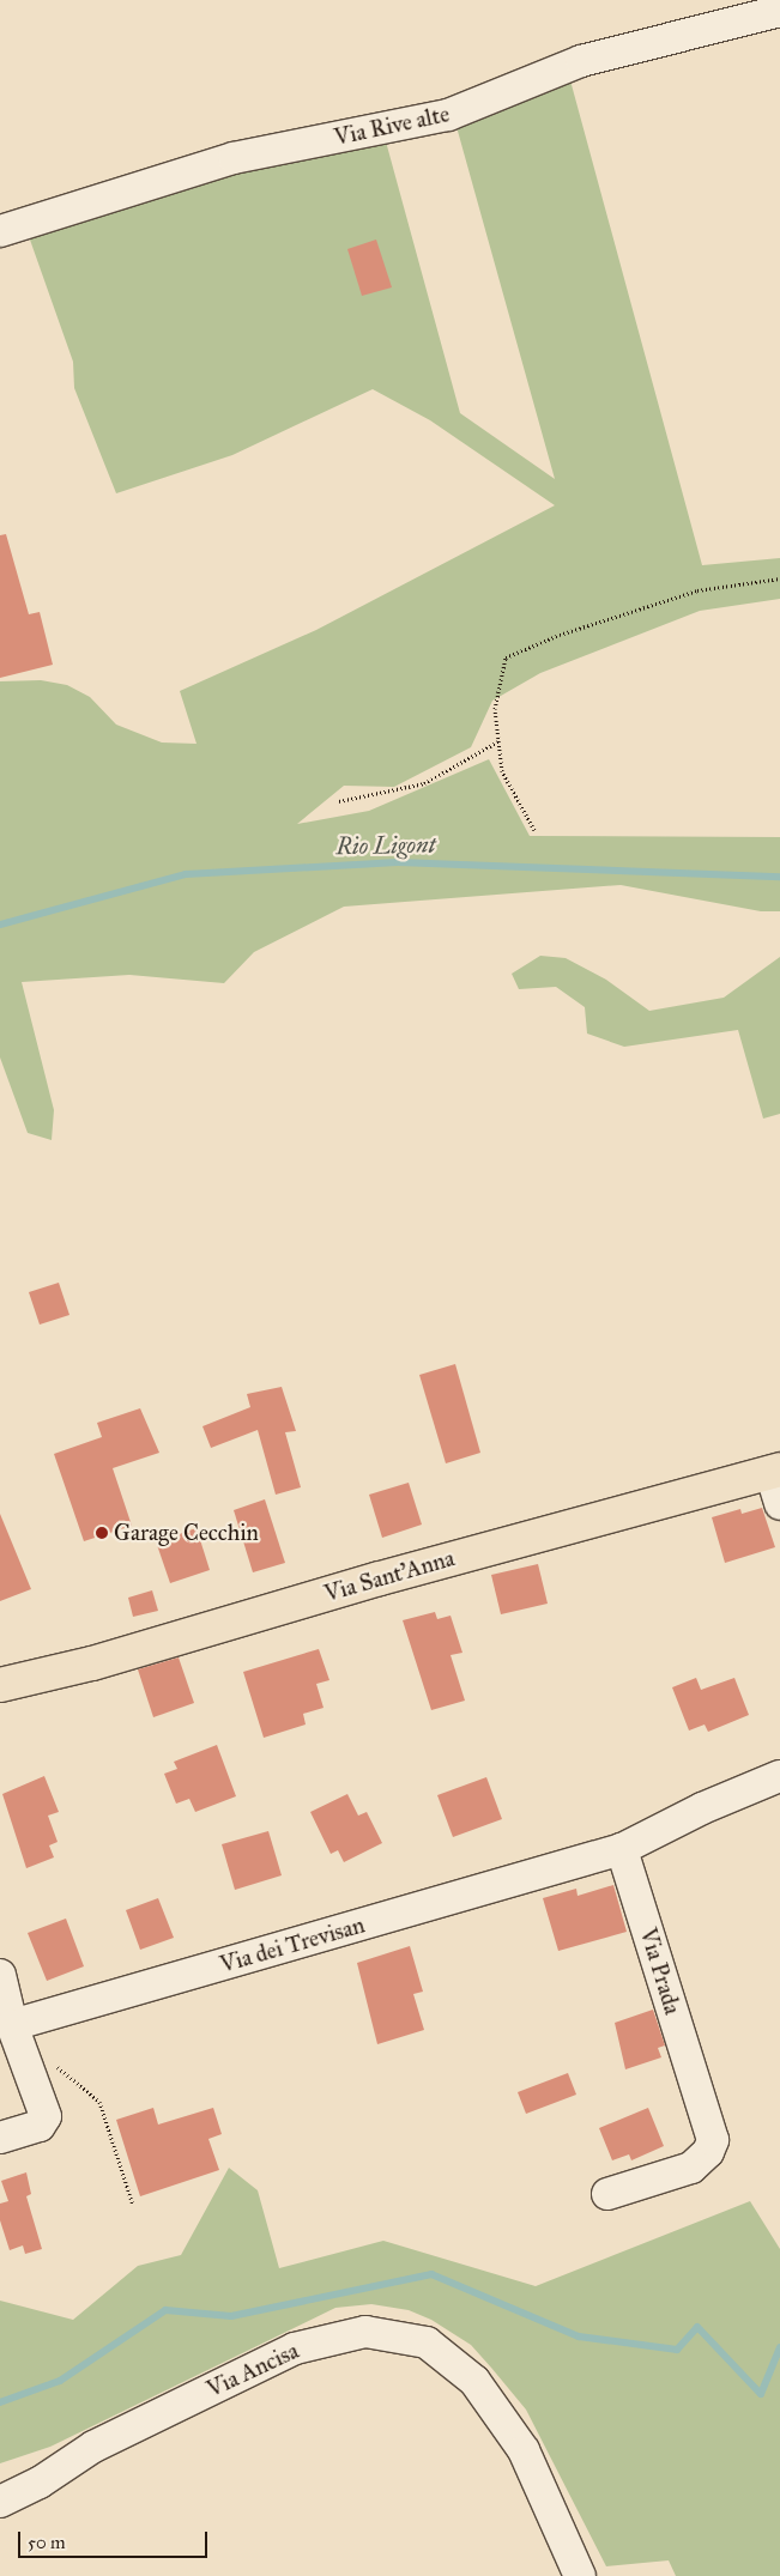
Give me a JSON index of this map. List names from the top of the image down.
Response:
{
  "streets": {
    "main road": ["Via Sant'Anna"],
    "street": [
      "Via Rive alte",
      "Via dei Trevisan",
      "Via Prada",
      "Via Ancisa"
    ]
  },
  "crossings": [
    ["Via dei Trevisan", "Via Prada"]
  ],
  "water": ["Rio Ligont"],
  "places": ["Garage Cecchin"],
  "scale_bar": "50 m"
}
